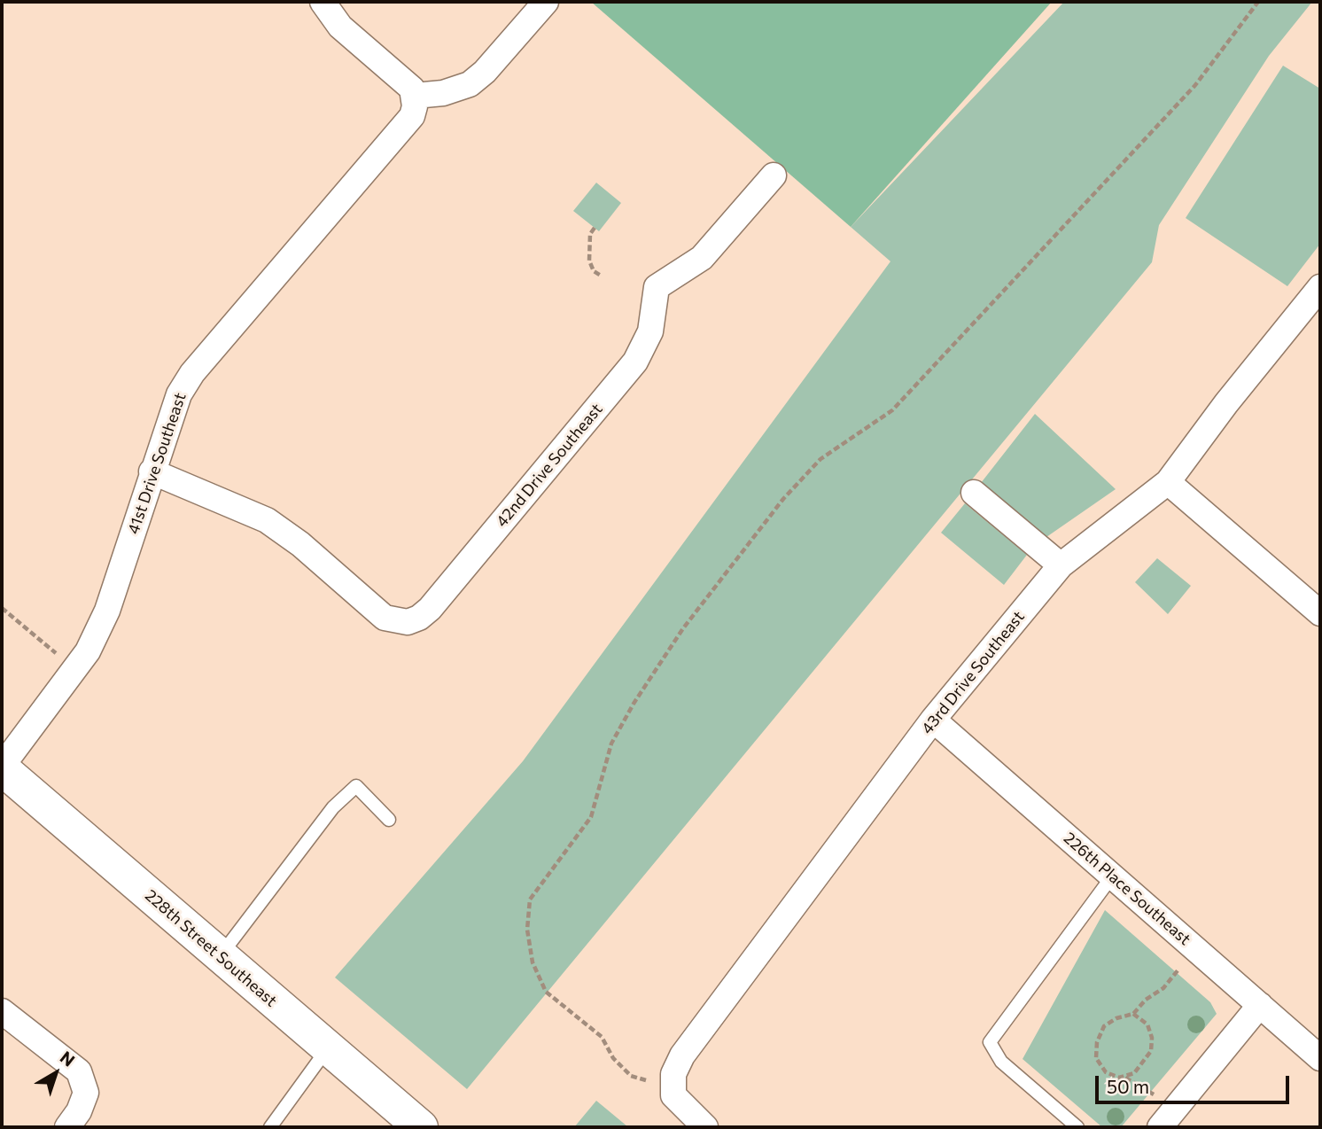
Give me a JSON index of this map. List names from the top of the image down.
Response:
{
  "streets": {
    "main road": ["228th Street Southeast"],
    "street": [
      "41st Drive Southeast",
      "42nd Drive Southeast",
      "43rd Drive Southeast",
      "226th Place Southeast"
    ]
  },
  "crossings": [
    ["41st Drive Southeast", "42nd Drive Southeast"],
    ["41st Drive Southeast", "228th Street Southeast"],
    ["43rd Drive Southeast", "226th Place Southeast"]
  ],
  "scale_bar": "50 m",
  "north": "top right"
}
